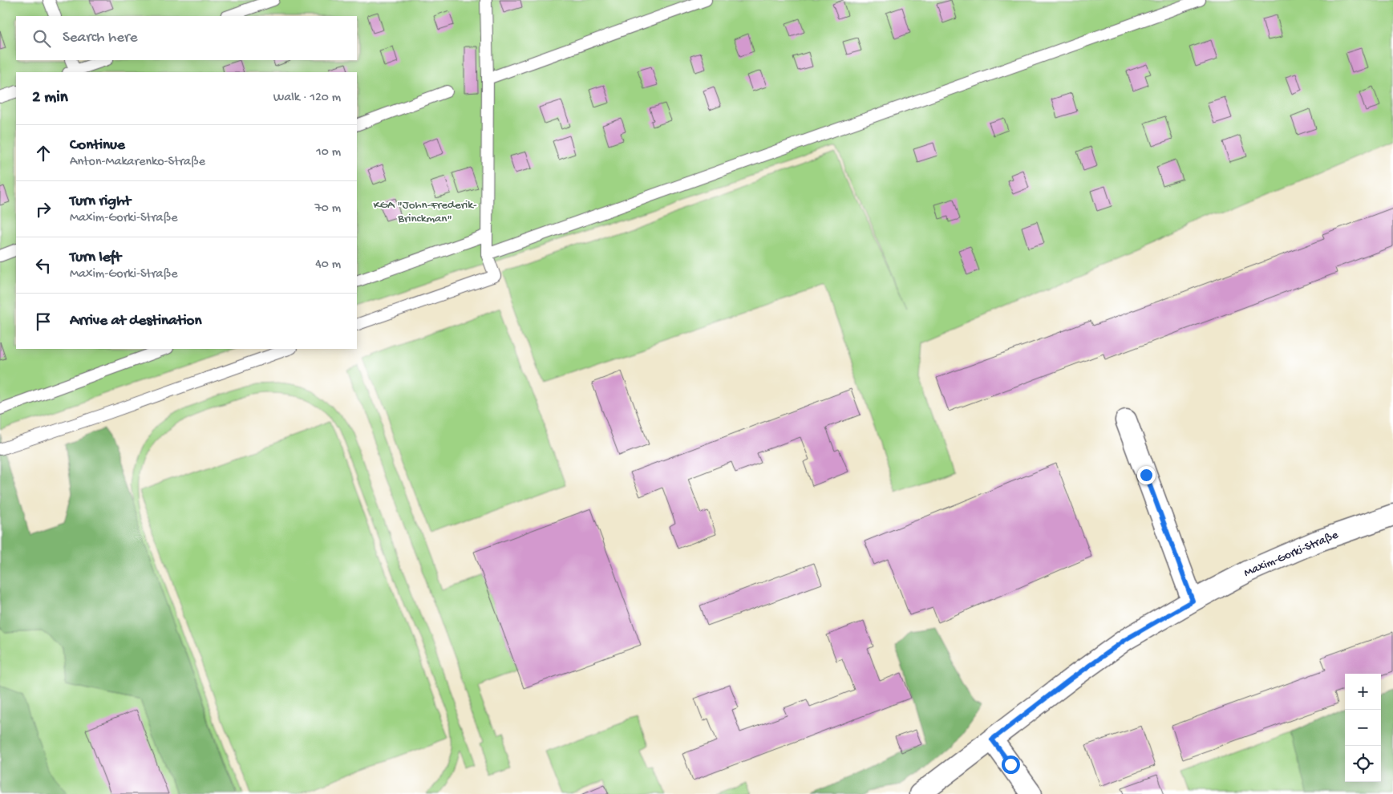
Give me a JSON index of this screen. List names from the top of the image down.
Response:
{
  "streets": {
    "street": ["Maxim-Gorki-Straße"]
  },
  "parks": ["KGA \"John-Frederik- Brinckman\""],
  "page": {
    "search": "Search here",
    "heading": ["2 min", "Walk · 120 m"],
    "list": [
      ["Continue", "Anton-Makarenko-Straße", "10 m"],
      ["Turn right", "Maxim-Gorki-Straße", "70 m"],
      ["Turn left", "Maxim-Gorki-Straße", "40 m"],
      "Arrive at destination"
    ],
    "map_buttons": ["+", "−"]
  }
}
